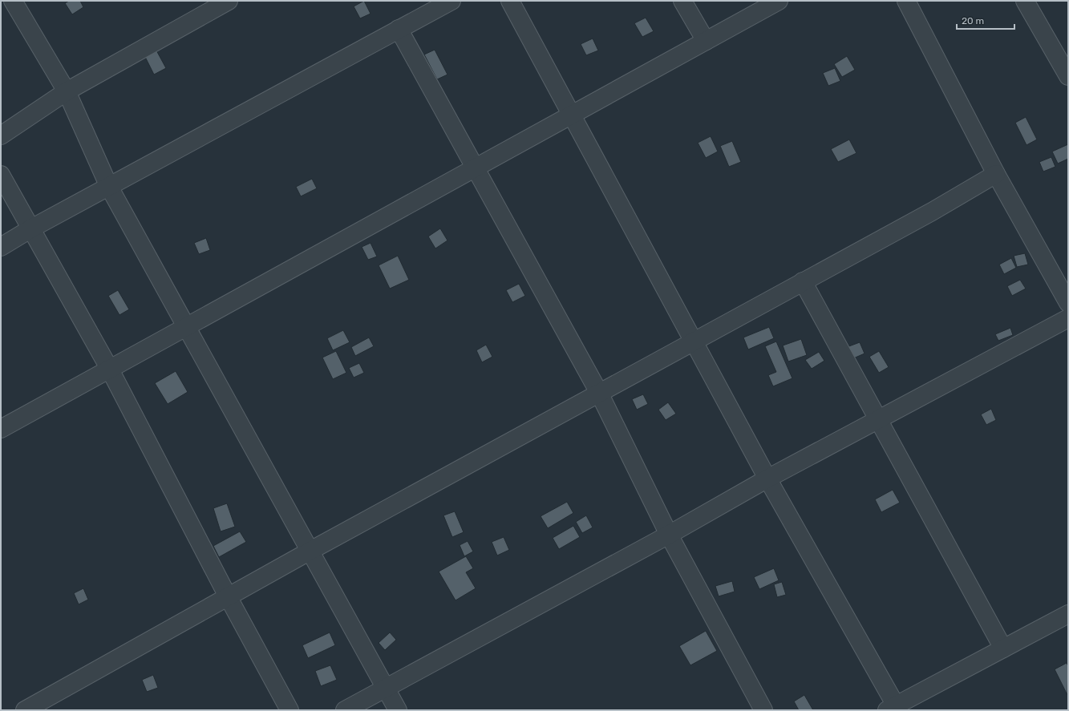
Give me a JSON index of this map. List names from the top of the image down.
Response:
{
  "scale_bar": "20 m"
}
